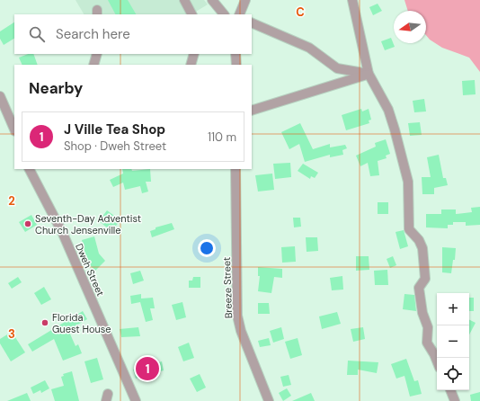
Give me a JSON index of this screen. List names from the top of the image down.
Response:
{
  "streets": {
    "street": ["Dweh Street", "Breeze Street"]
  },
  "places": ["Seventh-Day Adventist Church Jensenville", "Florida Guest House"],
  "north": "left",
  "page": {
    "search": "Search here",
    "heading": "Nearby",
    "list": [
      {
        "mark": "1",
        "name": "J Ville Tea Shop",
        "note": "Shop · Dweh Street",
        "value": "110 m"
      }
    ],
    "map_buttons": ["+", "−"],
    "pins": "1"
  },
  "grid": {
    "columns": ["C"],
    "rows": ["2", "3"]
  }
}
